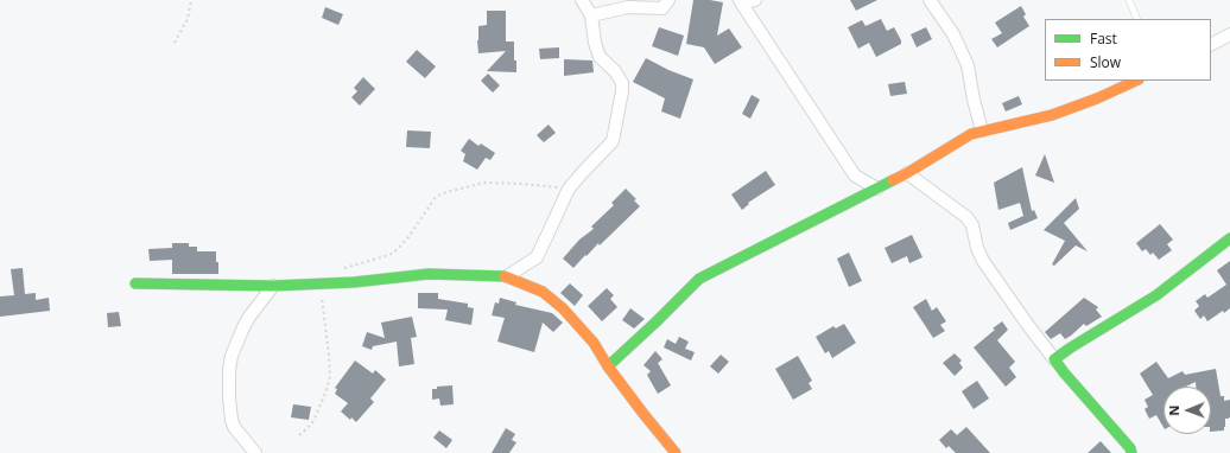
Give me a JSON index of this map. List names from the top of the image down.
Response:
{
  "legend": ["Fast", "Slow"],
  "north": "left"
}
